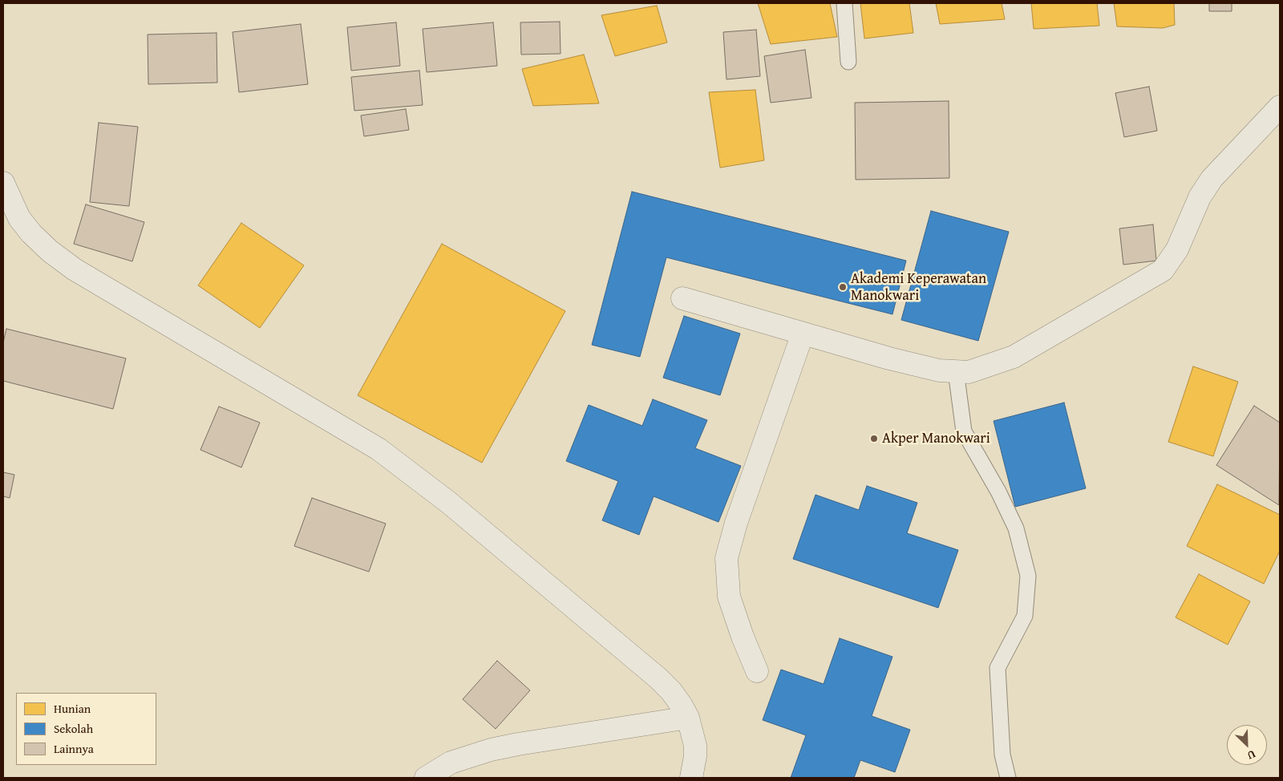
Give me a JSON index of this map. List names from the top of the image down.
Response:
{
  "places": ["Akademi Keperawatan Manokwari", "Akper Manokwari"],
  "legend": ["Hunian", "Sekolah", "Lainnya"],
  "north": "bottom right"
}
